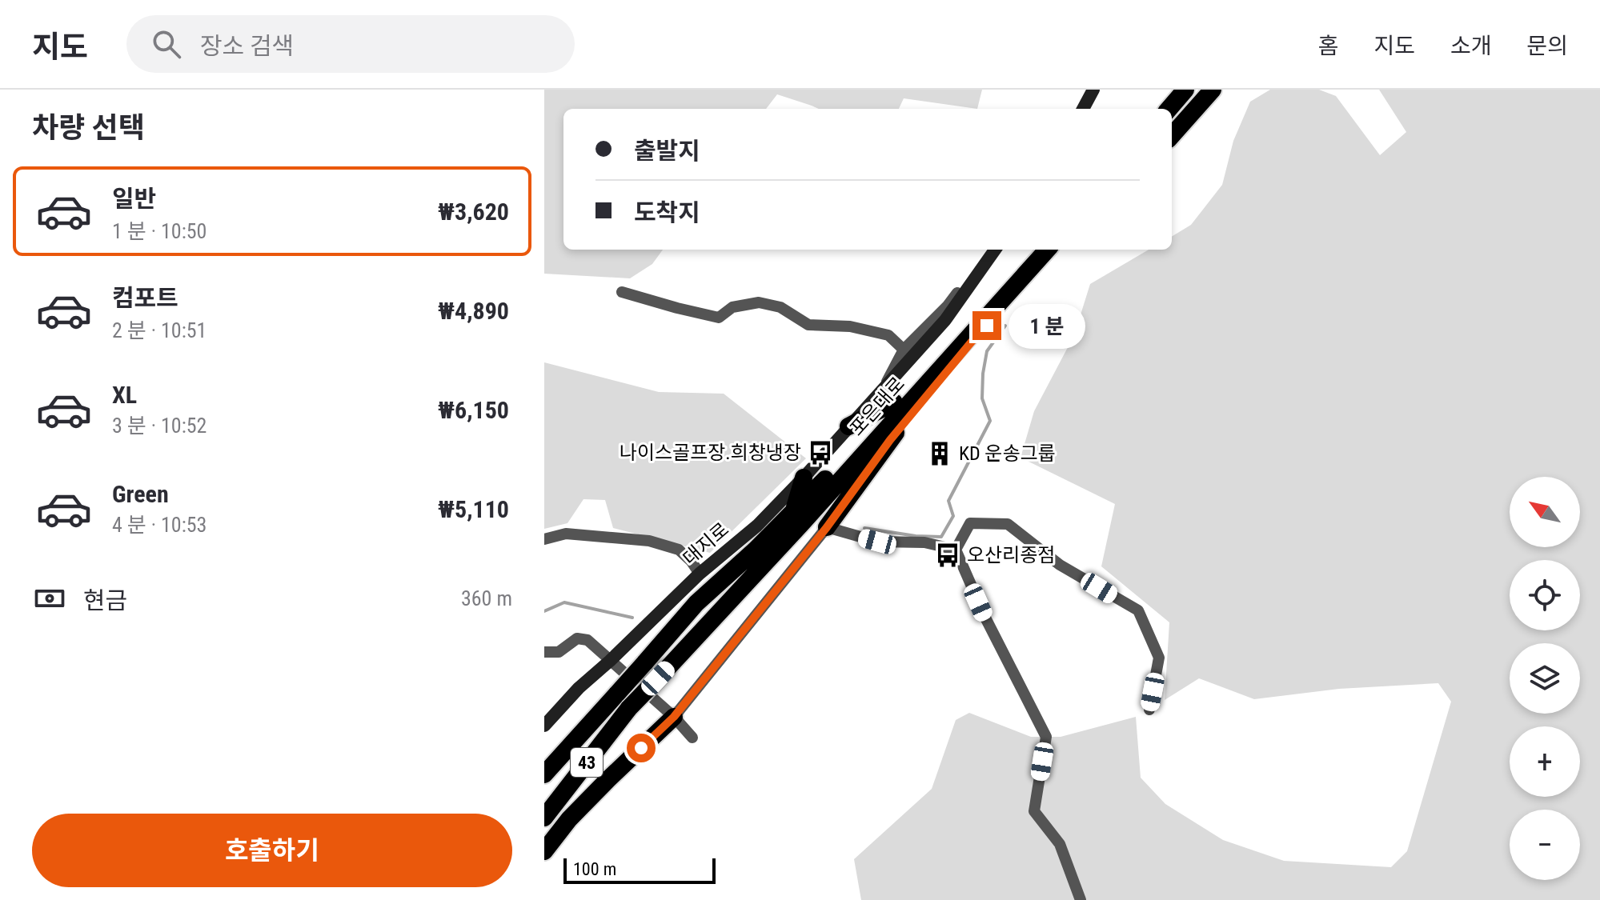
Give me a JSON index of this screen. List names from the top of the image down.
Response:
{
  "streets": {
    "highway": ["포은대로", "43"],
    "main road": ["대지로"]
  },
  "places": {
    "bus stop": ["나이스골프장.희창냉장", "오산리종점"],
    "building": ["KD 운송그룹"]
  },
  "scale_bar": "100 m",
  "north": "top left",
  "page": {
    "header": "지도",
    "search": "장소 검색",
    "nav": [
      "홈",
      "지도",
      "소개",
      "문의"
    ],
    "heading": "차량 선택",
    "banner": ["출발지", "도착지"],
    "list": [
      {
        "name": "일반",
        "note": "1 분 · 10:50",
        "value": "₩3,620"
      },
      {
        "name": "컴포트",
        "note": "2 분 · 10:51",
        "value": "₩4,890"
      },
      {
        "name": "XL",
        "note": "3 분 · 10:52",
        "value": "₩6,150"
      },
      {
        "name": "Green",
        "note": "4 분 · 10:53",
        "value": "₩5,110"
      }
    ],
    "bubble": "1 분",
    "map_buttons": ["+", "−"],
    "pay": ["현금", "360 m"],
    "buttons": "호출하기",
    "scale": "100 m"
  }
}
